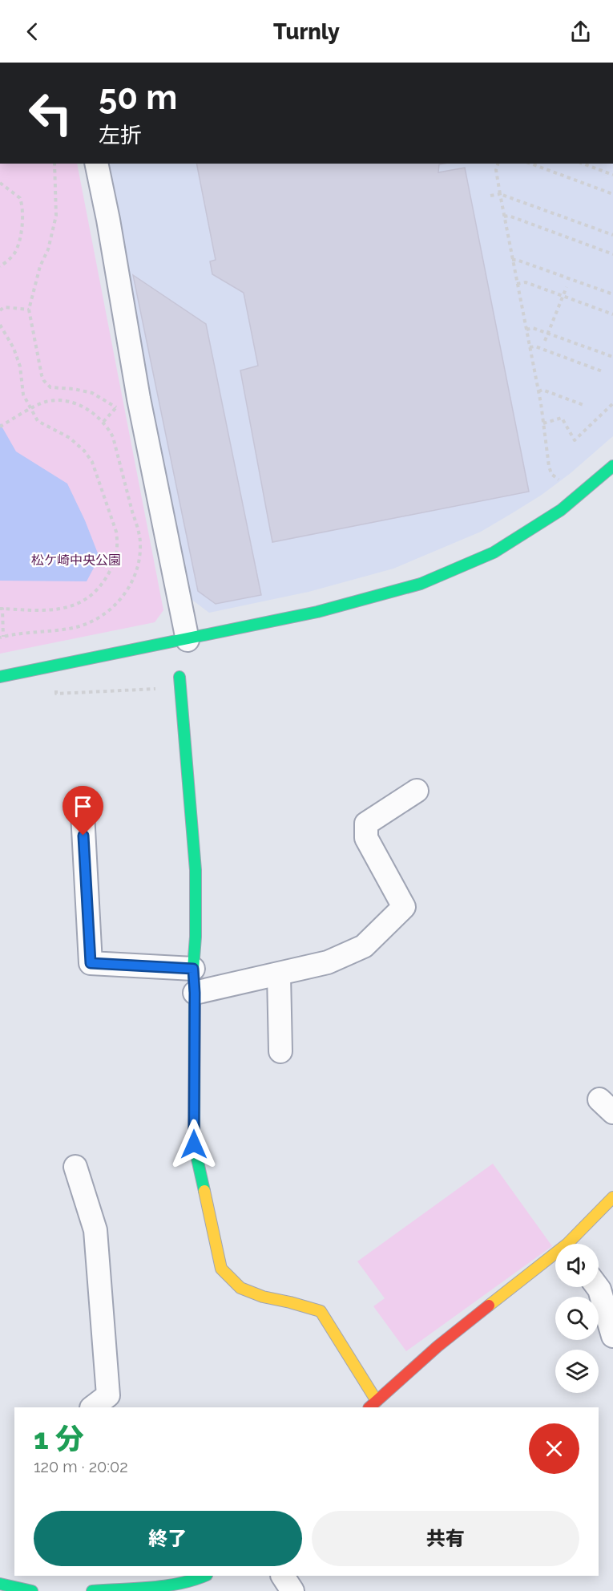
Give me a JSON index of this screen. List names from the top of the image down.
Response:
{
  "parks": ["松ケ崎中央公園"],
  "page": {
    "header": "Turnly",
    "turn": ["50 m", "左折"],
    "heading": ["1 分", "120 m · 20:02"],
    "buttons": ["終了", "共有"]
  }
}
